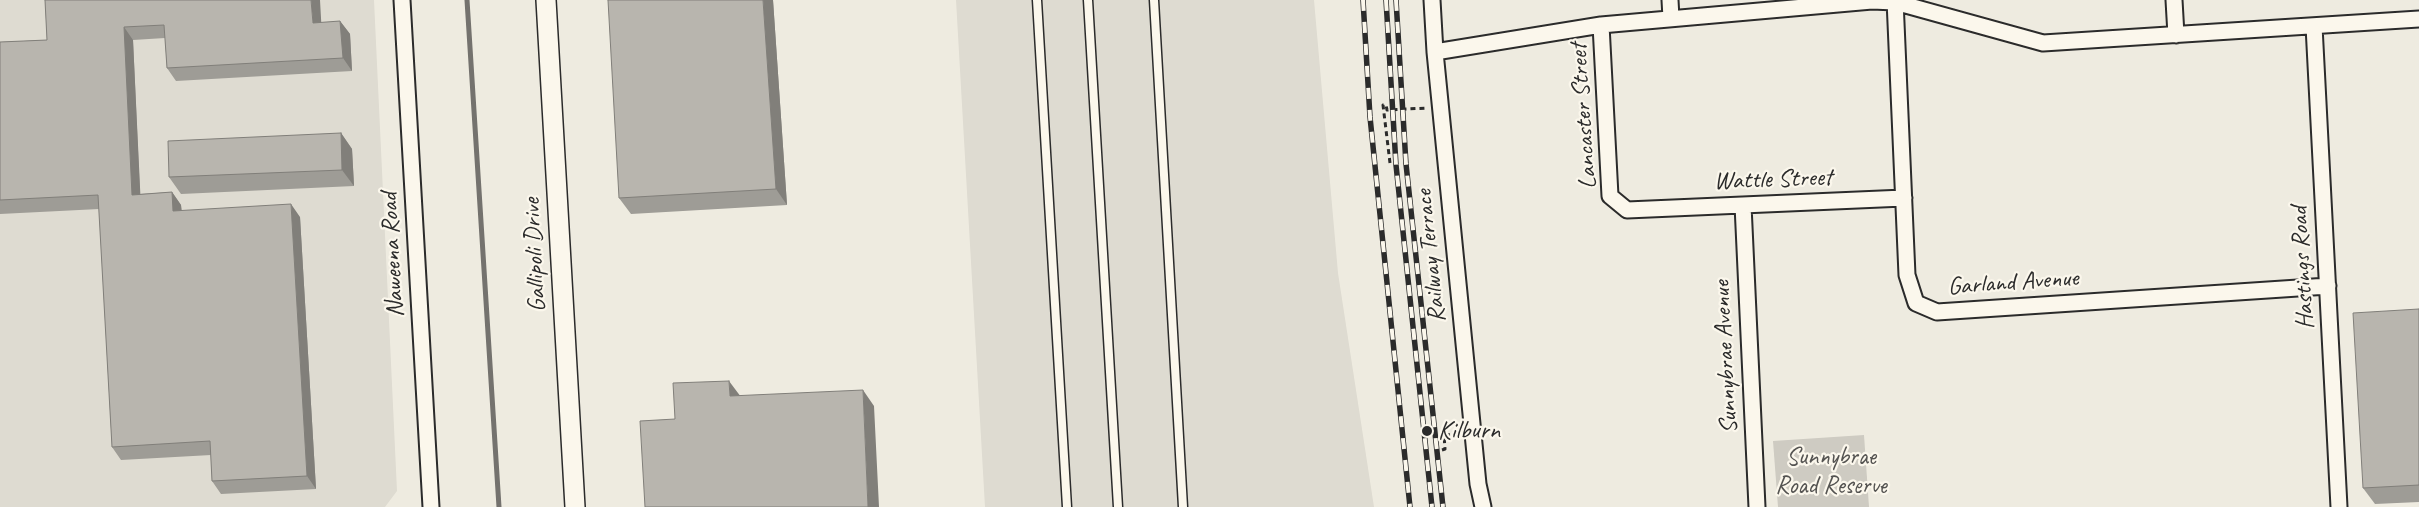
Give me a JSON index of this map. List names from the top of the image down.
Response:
{
  "streets": {
    "street": [
      "Lancaster Street",
      "Wattle Street",
      "Naweena Road",
      "Gallipoli Drive",
      "Railway Terrace",
      "Hastings Road",
      "Garland Avenue",
      "Sunnybrae Avenue"
    ]
  },
  "crossings": [
    ["Lancaster Street", "Wattle Street"],
    ["Wattle Street", "Garland Avenue"],
    ["Wattle Street", "Sunnybrae Avenue"],
    ["Hastings Road", "Garland Avenue"]
  ],
  "parks": ["Sunnybrae Road Reserve"],
  "places": ["Kilburn"]
}
